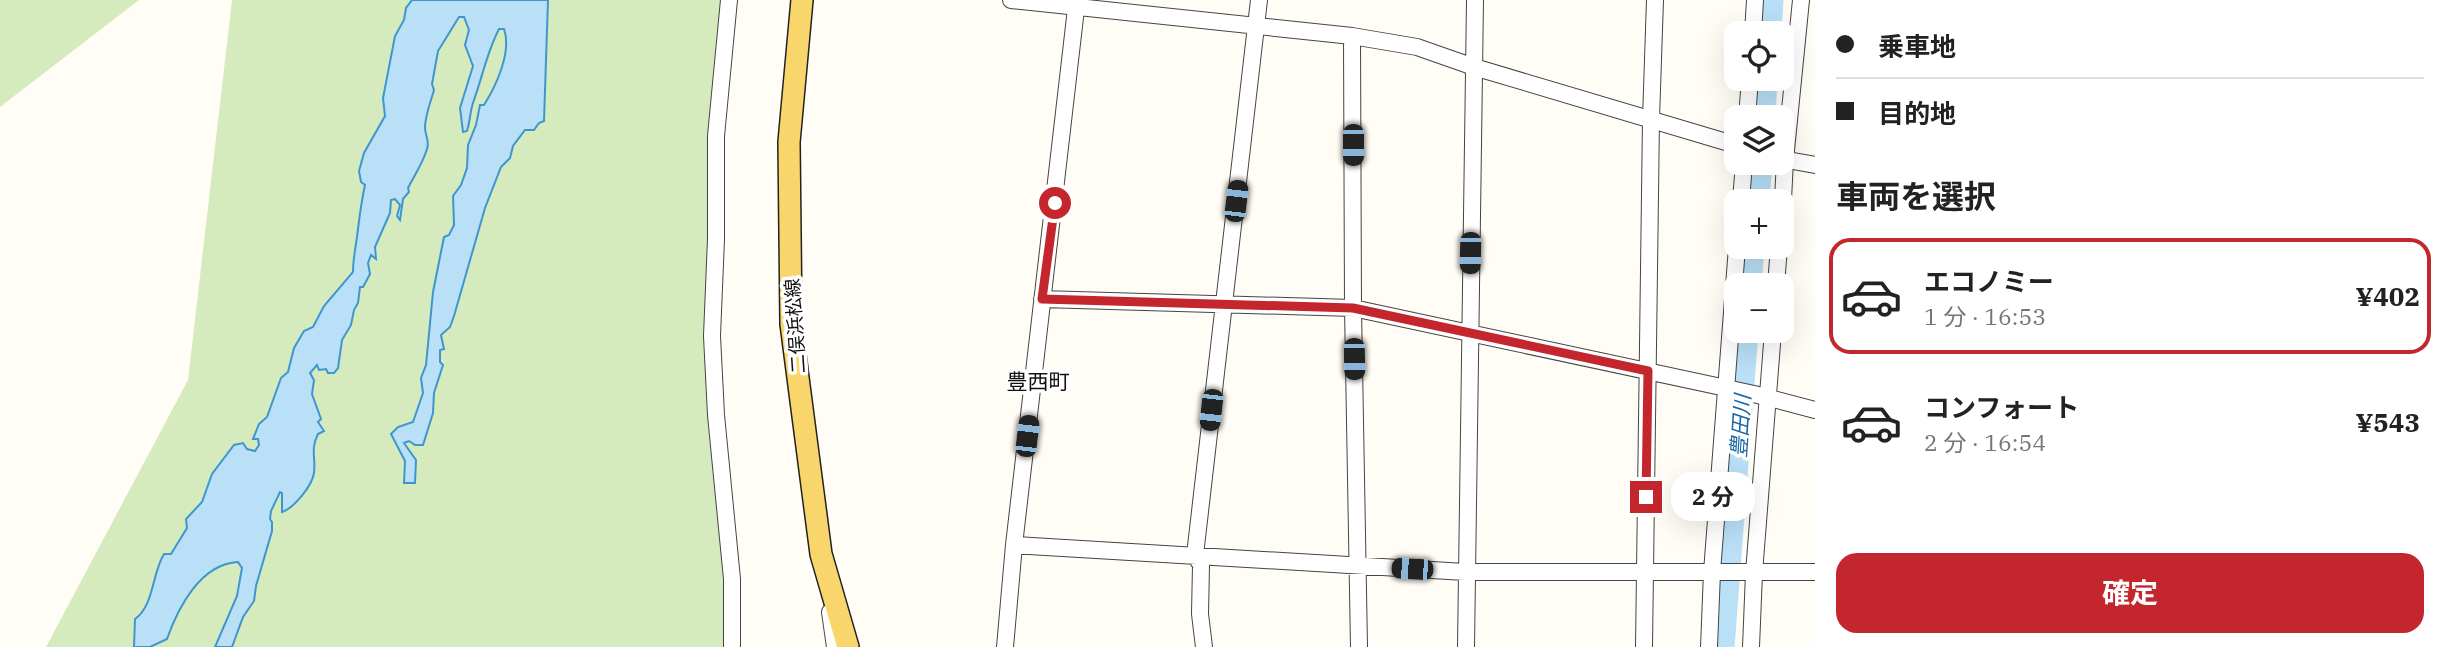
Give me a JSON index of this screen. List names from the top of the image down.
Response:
{
  "streets": {
    "main road": ["二俣浜松線"]
  },
  "districts": ["豊西町"],
  "water": ["豊田川"],
  "page": {
    "banner": ["乗車地", "目的地"],
    "map_buttons": ["+", "−"],
    "heading": "車両を選択",
    "list": [
      {
        "name": "エコノミー",
        "note": "1 分 · 16:53",
        "value": "¥402"
      },
      {
        "name": "コンフォート",
        "note": "2 分 · 16:54",
        "value": "¥543"
      }
    ],
    "bubble": "2 分",
    "buttons": "確定"
  }
}
